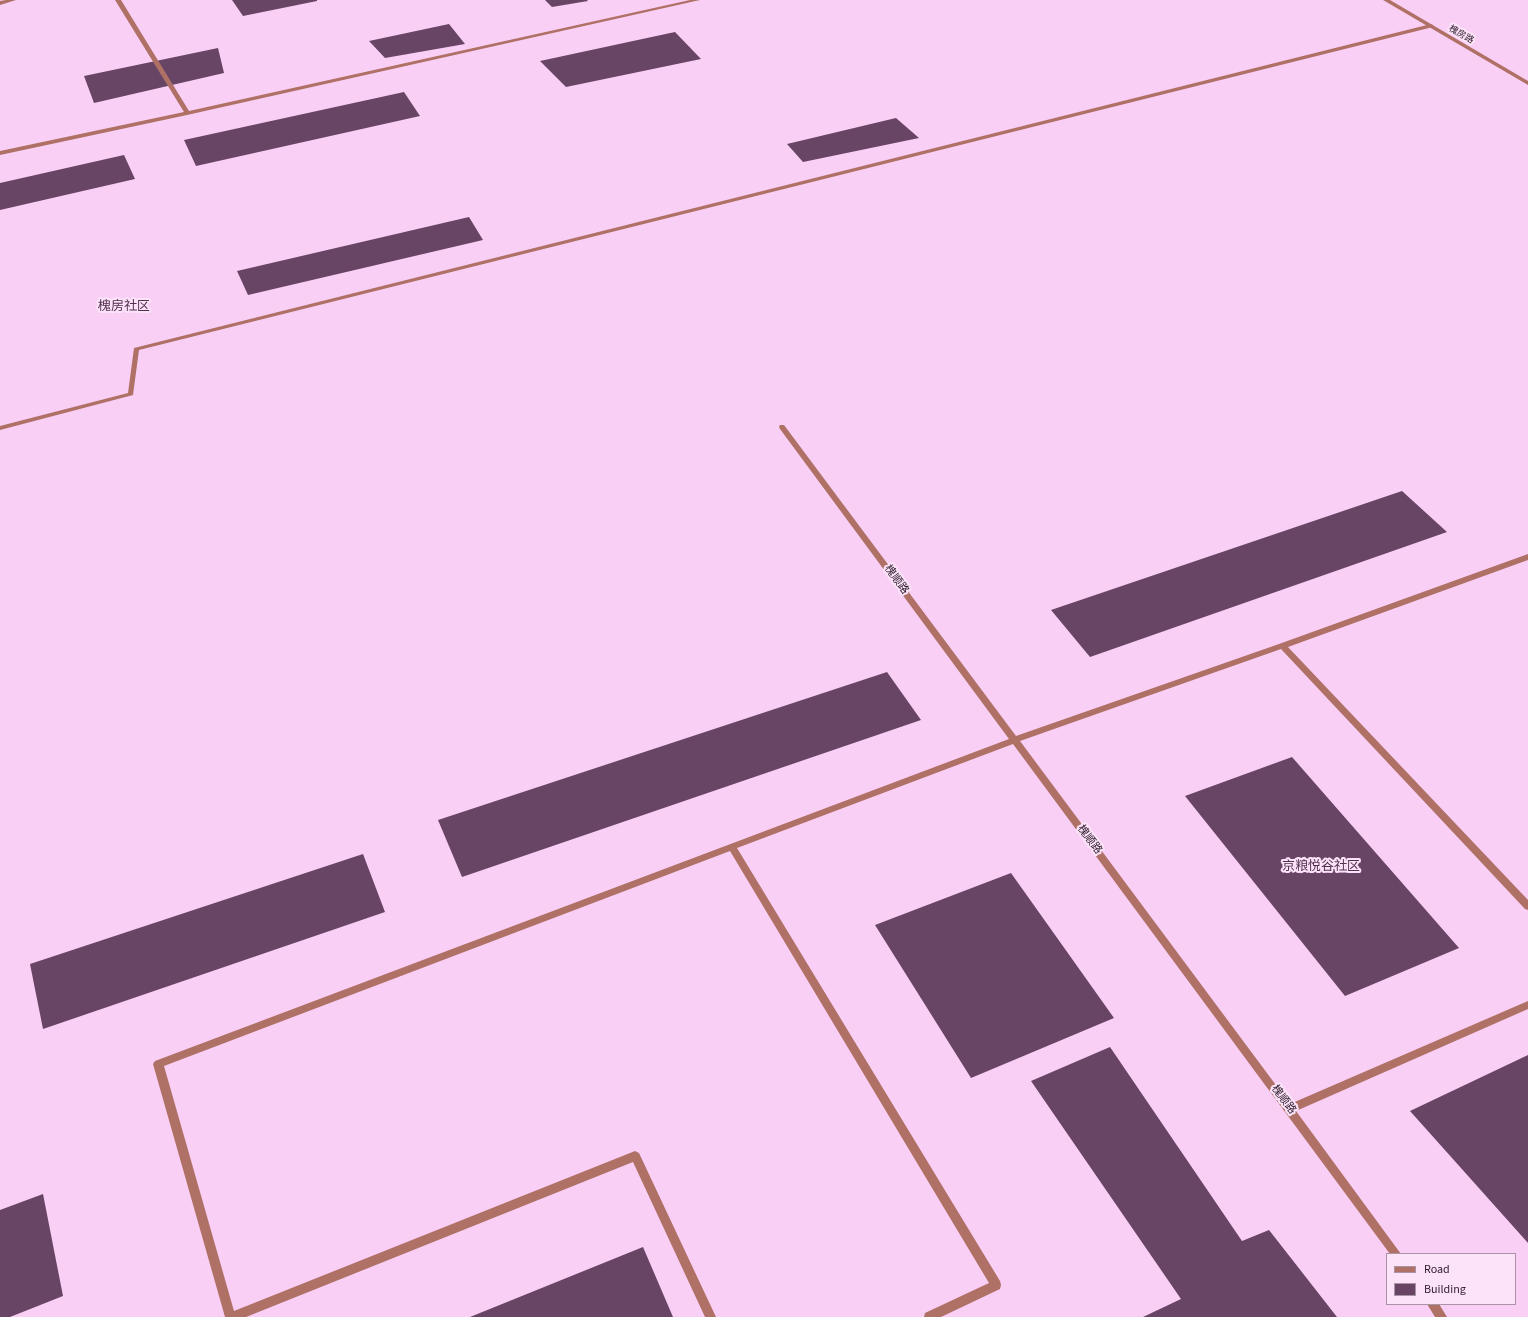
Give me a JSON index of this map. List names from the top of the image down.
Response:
{
  "streets": {
    "street": ["槐房路", "槐顺路"]
  },
  "districts": ["槐房社区", "京粮悦谷社区"],
  "legend": ["Road", "Building"]
}
